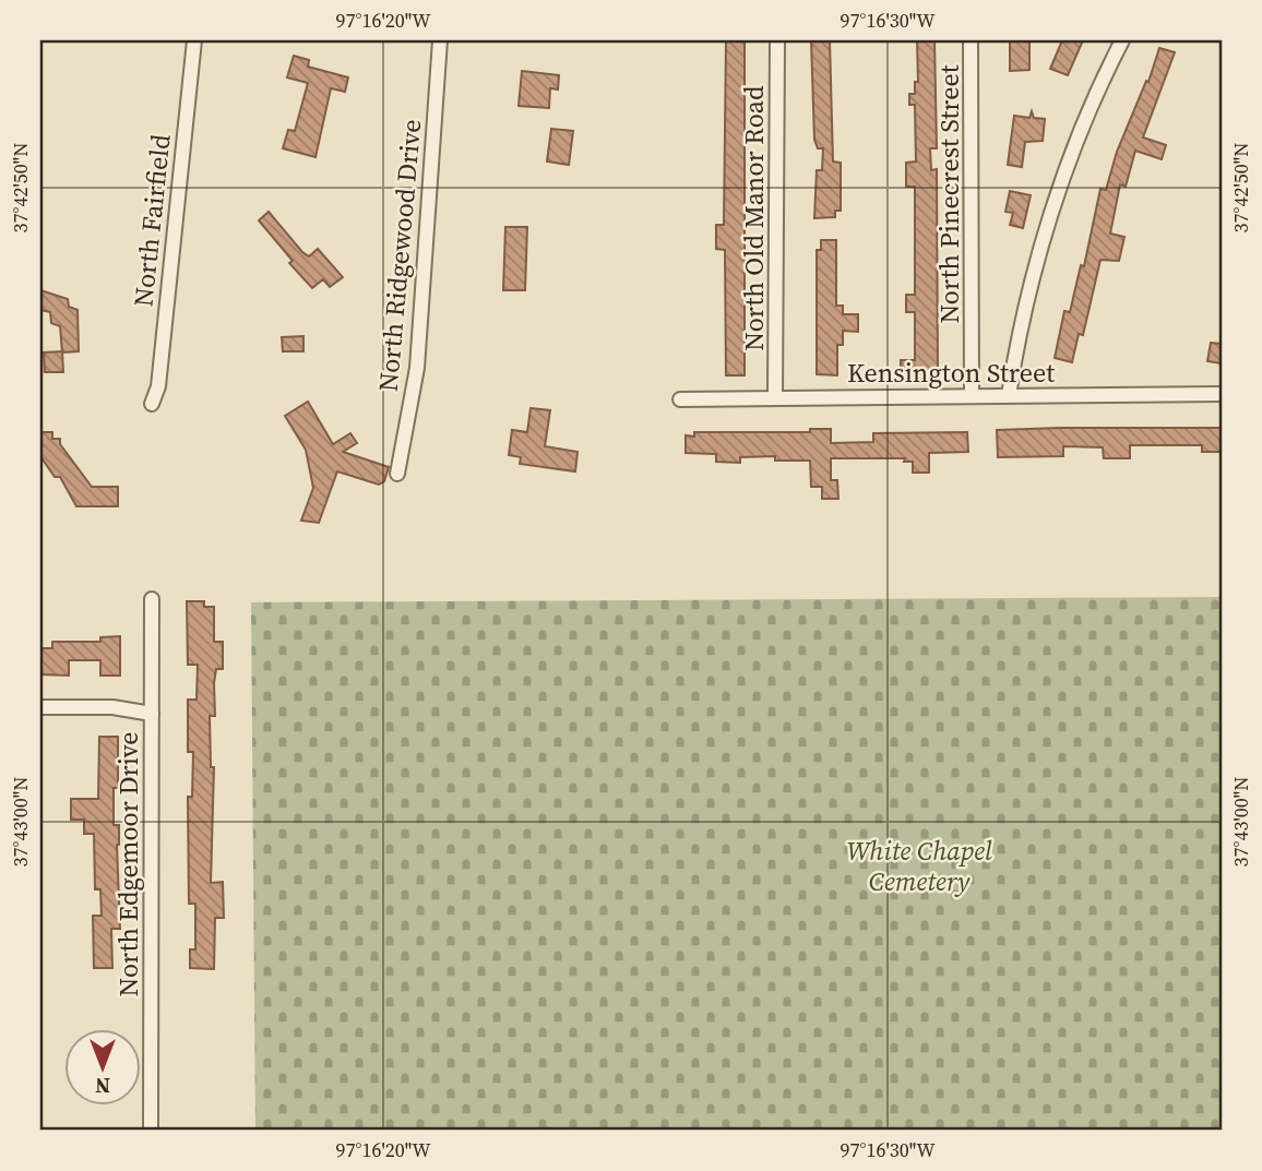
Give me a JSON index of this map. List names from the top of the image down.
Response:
{
  "streets": {
    "street": [
      "North Pinecrest Street",
      "North Old Manor Road",
      "North Fairfield",
      "North Ridgewood Drive",
      "Kensington Street",
      "North Edgemoor Drive"
    ]
  },
  "crossings": [
    ["North Pinecrest Street", "Kensington Street"],
    ["North Old Manor Road", "Kensington Street"]
  ],
  "parks": ["White Chapel Cemetery"],
  "north": "bottom",
  "coordinates": [
    "97°16'20\"W",
    "97°16'30\"W",
    "37°42'50\"N",
    "37°43'00\"N"
  ]
}
